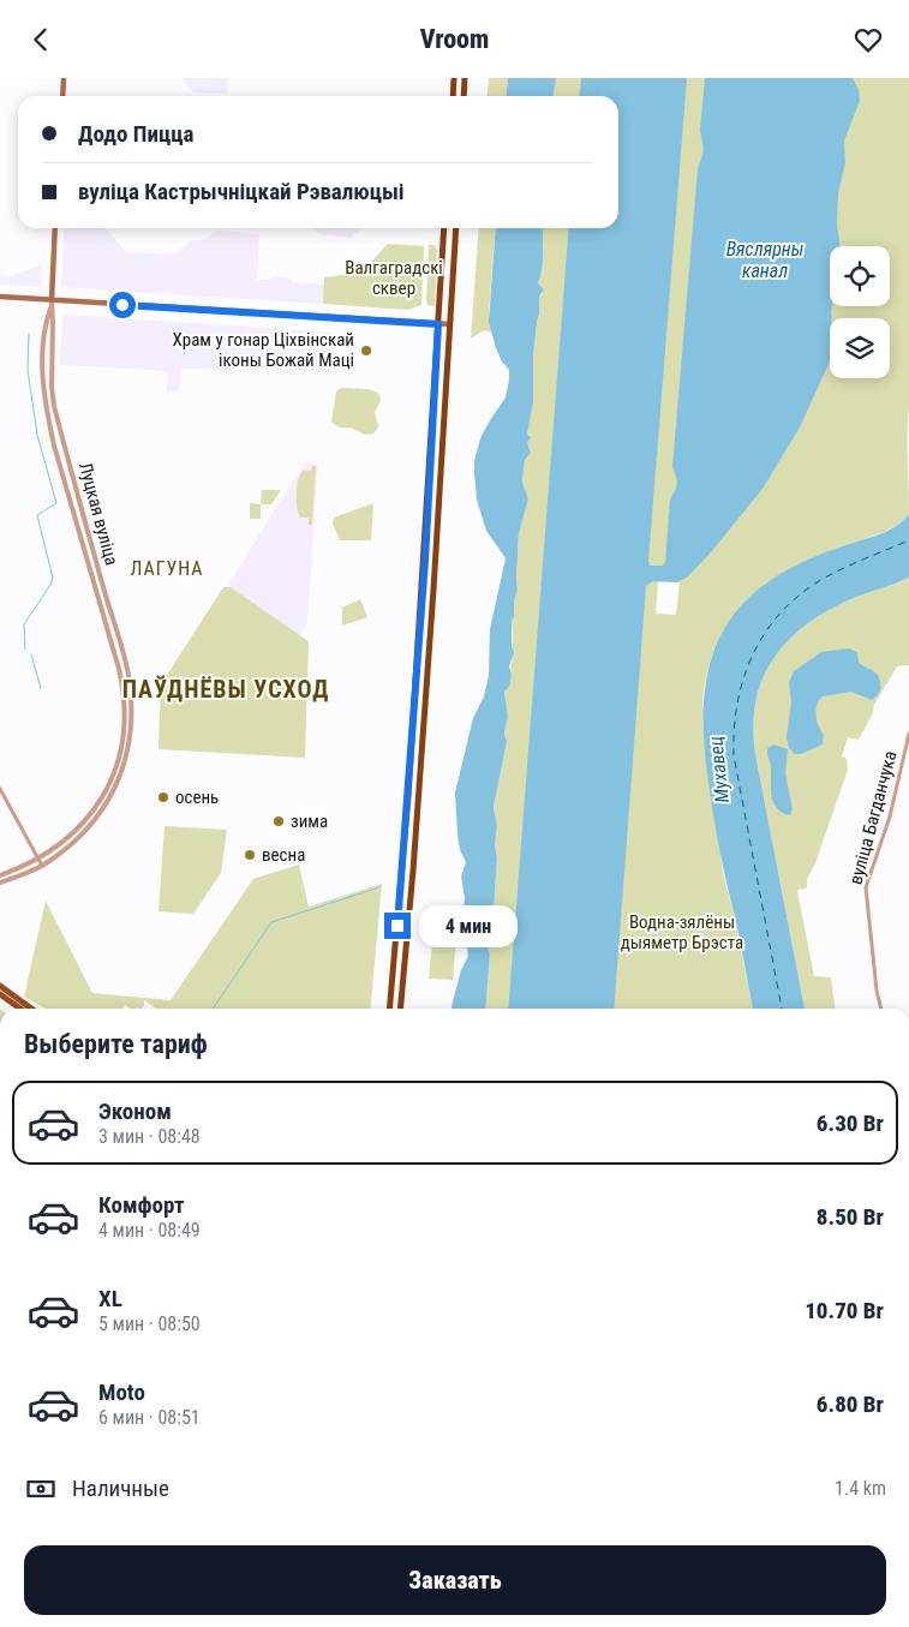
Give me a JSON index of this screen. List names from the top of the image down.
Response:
{
  "streets": {
    "main road": ["Луцкая вуліца"],
    "street": ["вуліца Багданчука"]
  },
  "districts": ["ЛАГУНА", "ПАЎДНЁВЫ УСХОД"],
  "water": ["Вяслярны канал", "Мухавец"],
  "parks": ["Валгаградскі сквер", "Водна-зялёны дыяметр Брэста"],
  "places": [
    "Храм у гонар Ціхвінскай іконы Божай Маці",
    "осень",
    "зима",
    "весна"
  ],
  "page": {
    "header": "Vroom",
    "banner": ["Додо Пицца", "вуліца Кастрычніцкай Рэвалюцыі"],
    "bubble": "4 мин",
    "heading": "Выберите тариф",
    "list": [
      {
        "name": "Эконом",
        "note": "3 мин · 08:48",
        "value": "6.30 Br"
      },
      {
        "name": "Комфорт",
        "note": "4 мин · 08:49",
        "value": "8.50 Br"
      },
      {
        "name": "XL",
        "note": "5 мин · 08:50",
        "value": "10.70 Br"
      },
      {
        "name": "Moto",
        "note": "6 мин · 08:51",
        "value": "6.80 Br"
      }
    ],
    "pay": ["Наличные", "1.4 km"],
    "buttons": "Заказать"
  }
}
